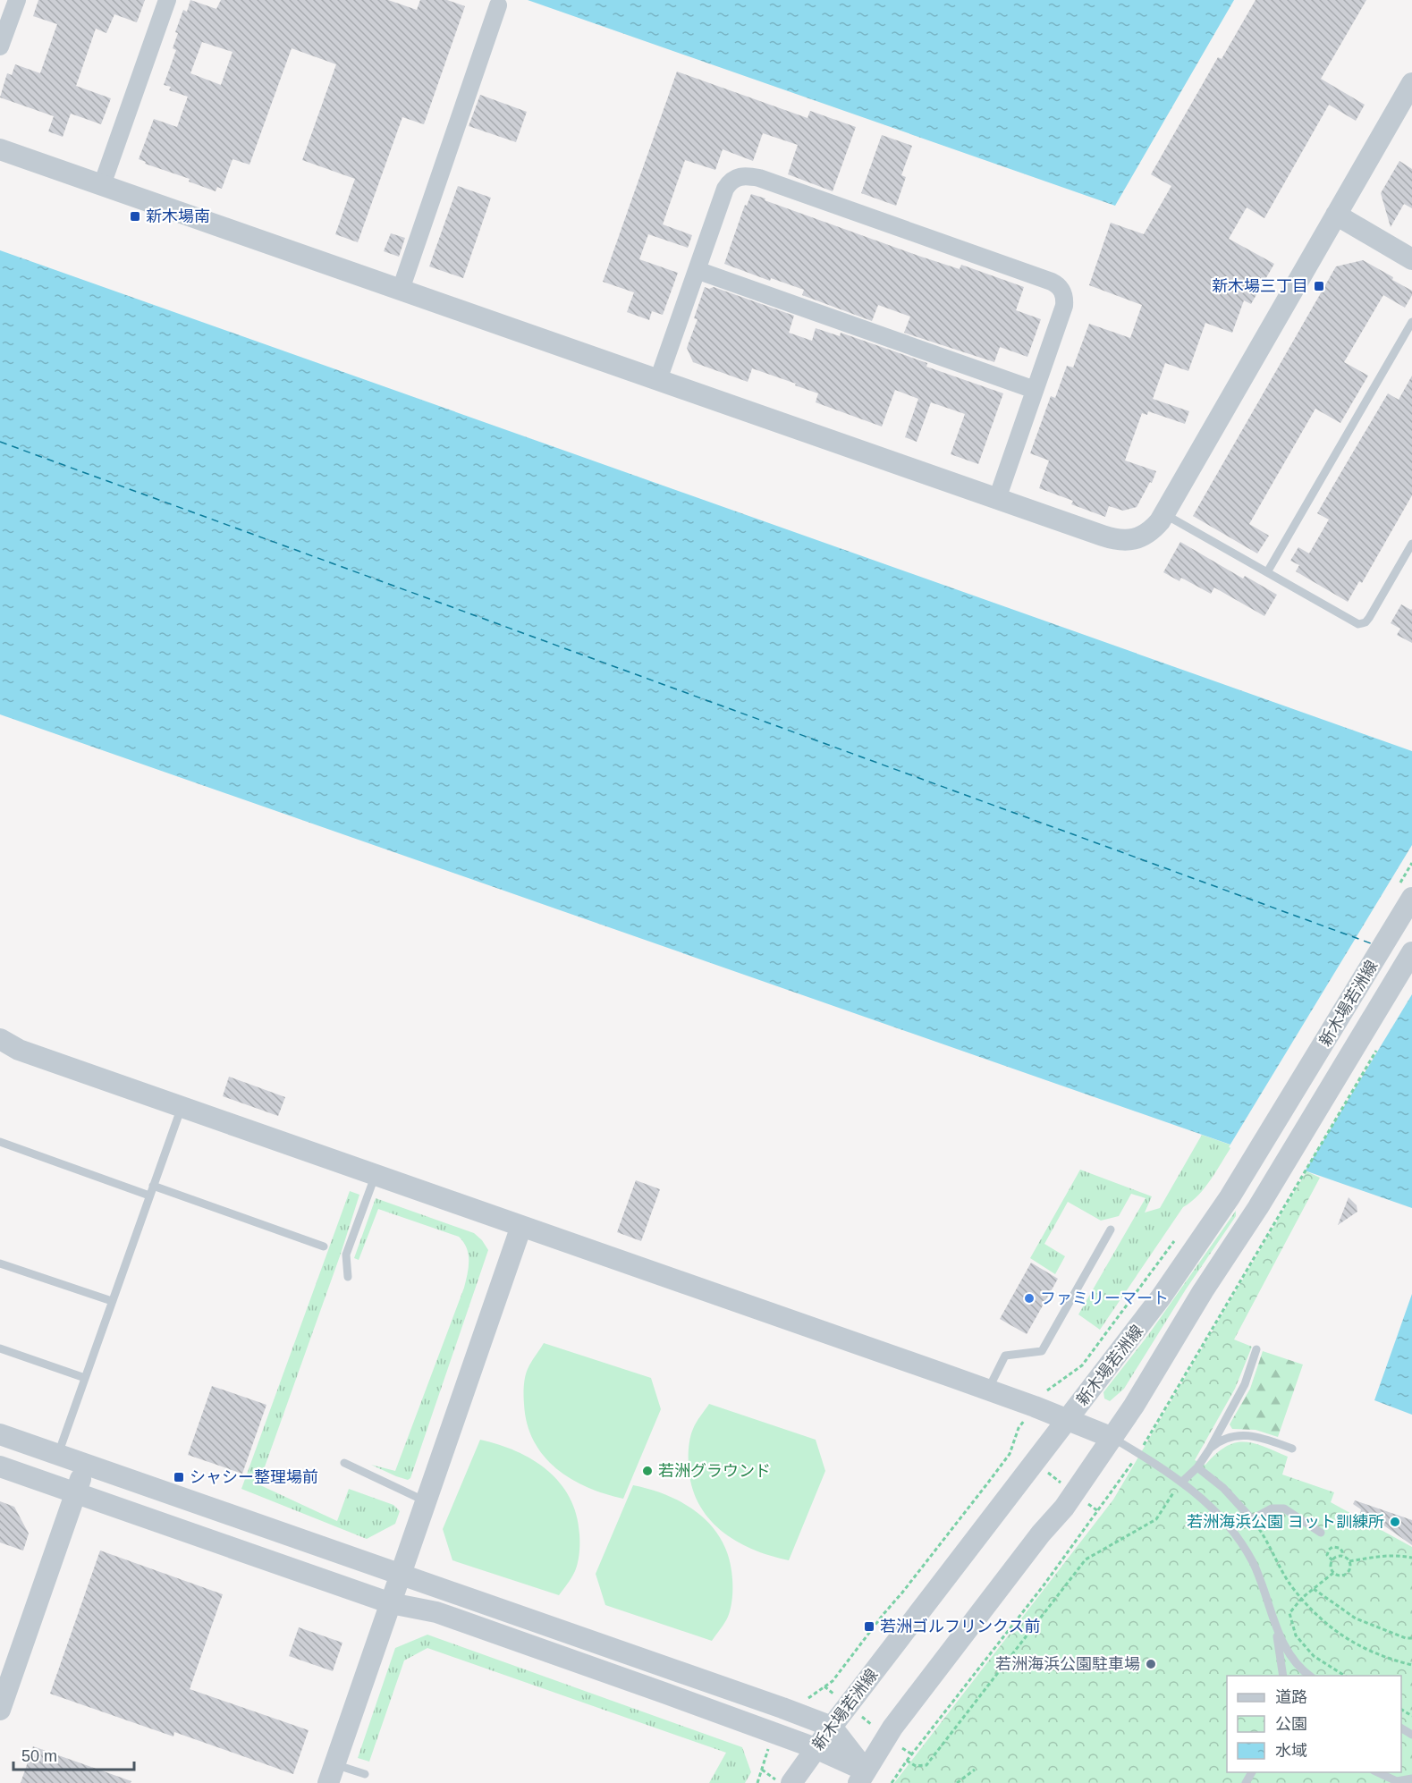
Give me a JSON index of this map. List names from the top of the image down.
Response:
{
  "streets": {
    "street": ["新木場若洲線"]
  },
  "places": {
    "transit": [
      "新木場南",
      "新木場三丁目",
      "シャシー整理場前",
      "若洲ゴルフリンクス前"
    ],
    "other": [
      "ファミリーマート",
      "若洲グラウンド",
      "若洲海浜公園 ヨット訓練所",
      "若洲海浜公園駐車場"
    ]
  },
  "legend": ["道路", "公園", "水域"],
  "scale_bar": "50 m"
}
